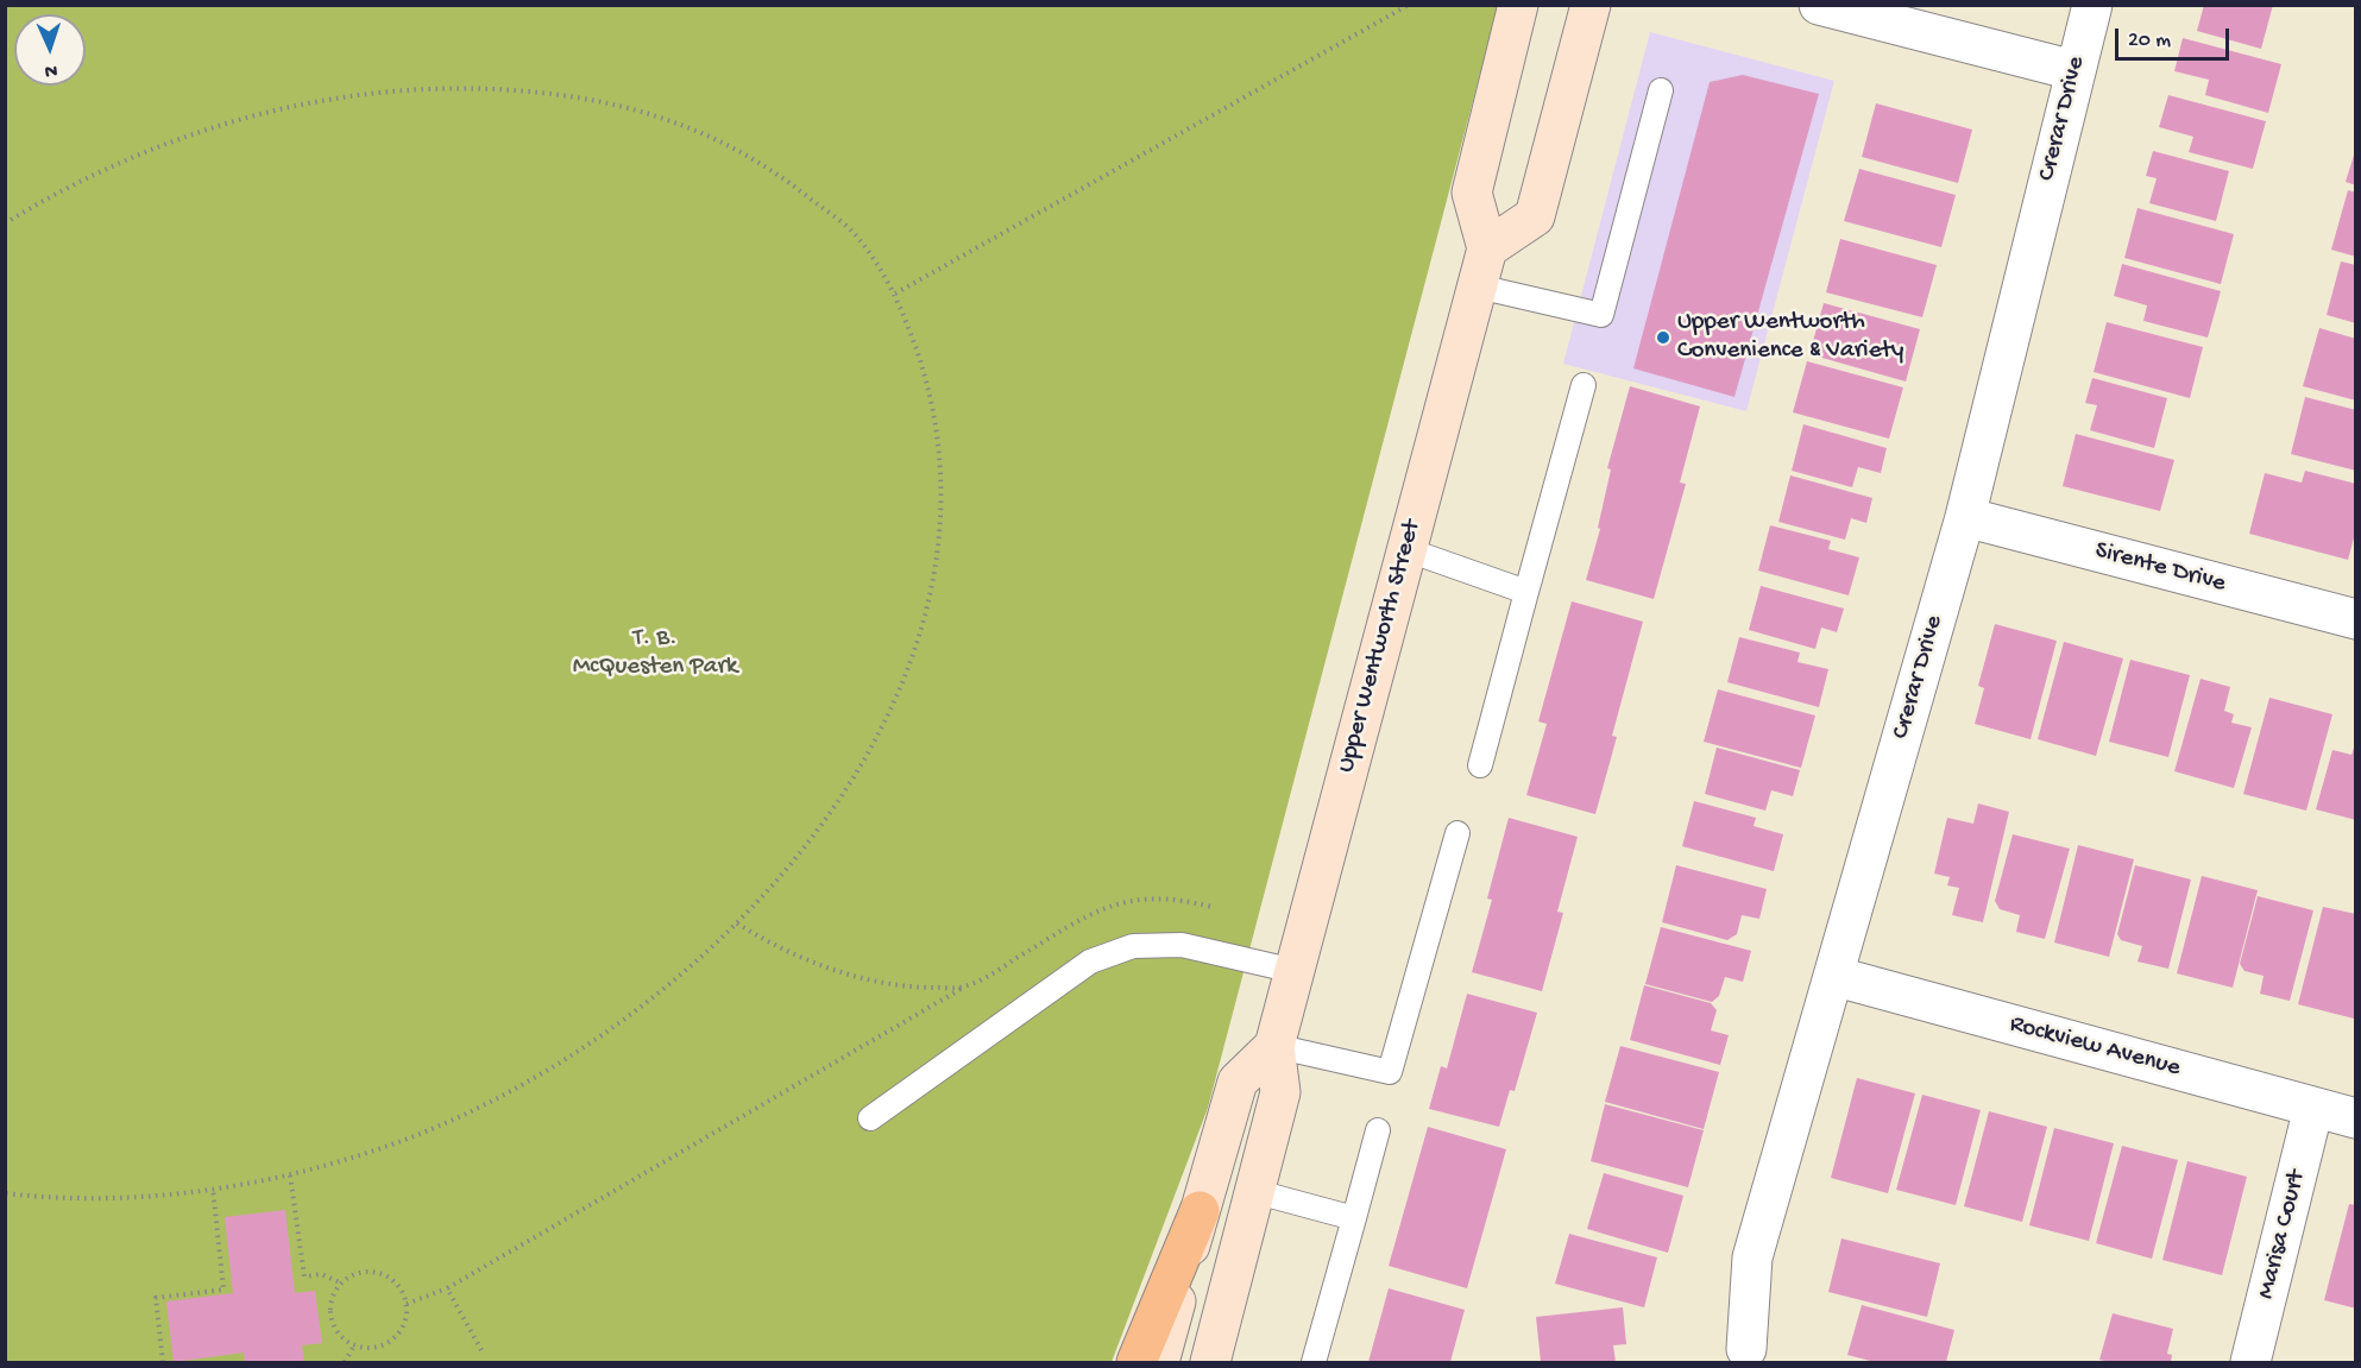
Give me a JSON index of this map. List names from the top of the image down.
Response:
{
  "streets": {
    "main road": ["Upper Wentworth Street"],
    "street": [
      "Crerar Drive",
      "Sirente Drive",
      "Rockview Avenue",
      "Marisa Court"
    ]
  },
  "crossings": [
    ["Crerar Drive", "Sirente Drive"],
    ["Crerar Drive", "Rockview Avenue"],
    ["Rockview Avenue", "Marisa Court"]
  ],
  "parks": ["T. B. McQuesten Park"],
  "places": ["Upper Wentworth Convenience & Variety"],
  "scale_bar": "20 m",
  "north": "bottom"
}
